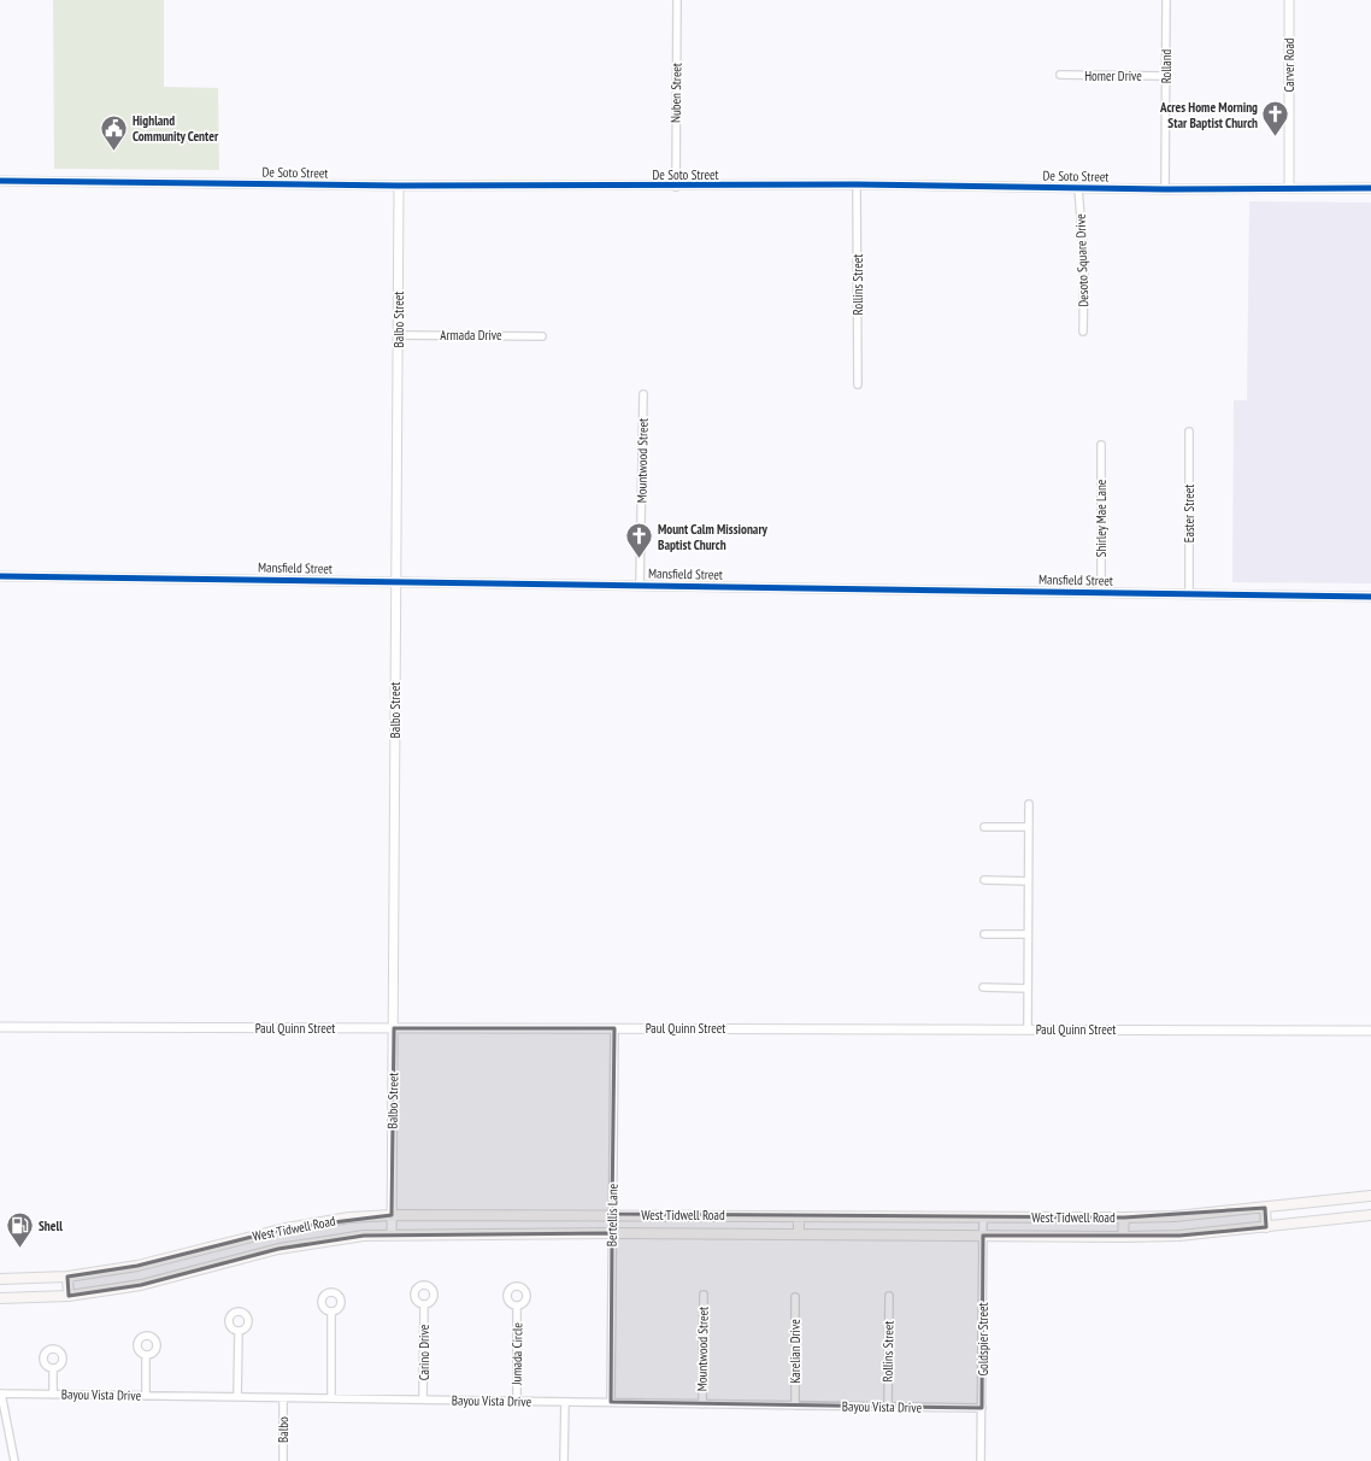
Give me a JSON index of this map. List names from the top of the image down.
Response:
{
  "streets": {
    "main road": ["West Tidwell Road"],
    "street": [
      "Carver Road",
      "Rolland",
      "Homer Drive",
      "Nuben Street",
      "De Soto Street",
      "Desoto Square Drive",
      "Rollins Street",
      "Balbo Street",
      "Armada Drive",
      "Mountwood Street",
      "Easter Street",
      "Shirley Mae Lane",
      "Mansfield Street",
      "Paul Quinn Street",
      "Bertellis Lane",
      "Goldspier Street",
      "Karelian Drive",
      "Carino Drive",
      "Jumada Circle",
      "Bayou Vista Drive",
      "Balbo"
    ]
  },
  "crossings": [
    ["Carver Road", "De Soto Street"],
    ["Rolland", "Homer Drive"],
    ["Rolland", "De Soto Street"],
    ["Nuben Street", "De Soto Street"],
    ["De Soto Street", "Desoto Square Drive"],
    ["De Soto Street", "Rollins Street"],
    ["De Soto Street", "Balbo Street"],
    ["Rollins Street", "Bayou Vista Drive"],
    ["Balbo Street", "Armada Drive"],
    ["Balbo Street", "Mansfield Street"],
    ["Balbo Street", "Paul Quinn Street"],
    ["Balbo Street", "West Tidwell Road"],
    ["Mountwood Street", "Mansfield Street"],
    ["Mountwood Street", "Bayou Vista Drive"],
    ["Easter Street", "Mansfield Street"],
    ["Shirley Mae Lane", "Mansfield Street"],
    ["Paul Quinn Street", "Bertellis Lane"],
    ["Bertellis Lane", "West Tidwell Road"],
    ["Bertellis Lane", "Bayou Vista Drive"],
    ["West Tidwell Road", "Goldspier Street"],
    ["Goldspier Street", "Bayou Vista Drive"],
    ["Karelian Drive", "Bayou Vista Drive"],
    ["Carino Drive", "Bayou Vista Drive"],
    ["Jumada Circle", "Bayou Vista Drive"],
    ["Bayou Vista Drive", "Balbo"]
  ],
  "places": {
    "church": ["Acres Home Morning Star Baptist Church", "Mount Calm Missionary Baptist Church"],
    "public building": ["Highland Community Center"],
    "fuel station": ["Shell"]
  }
}
